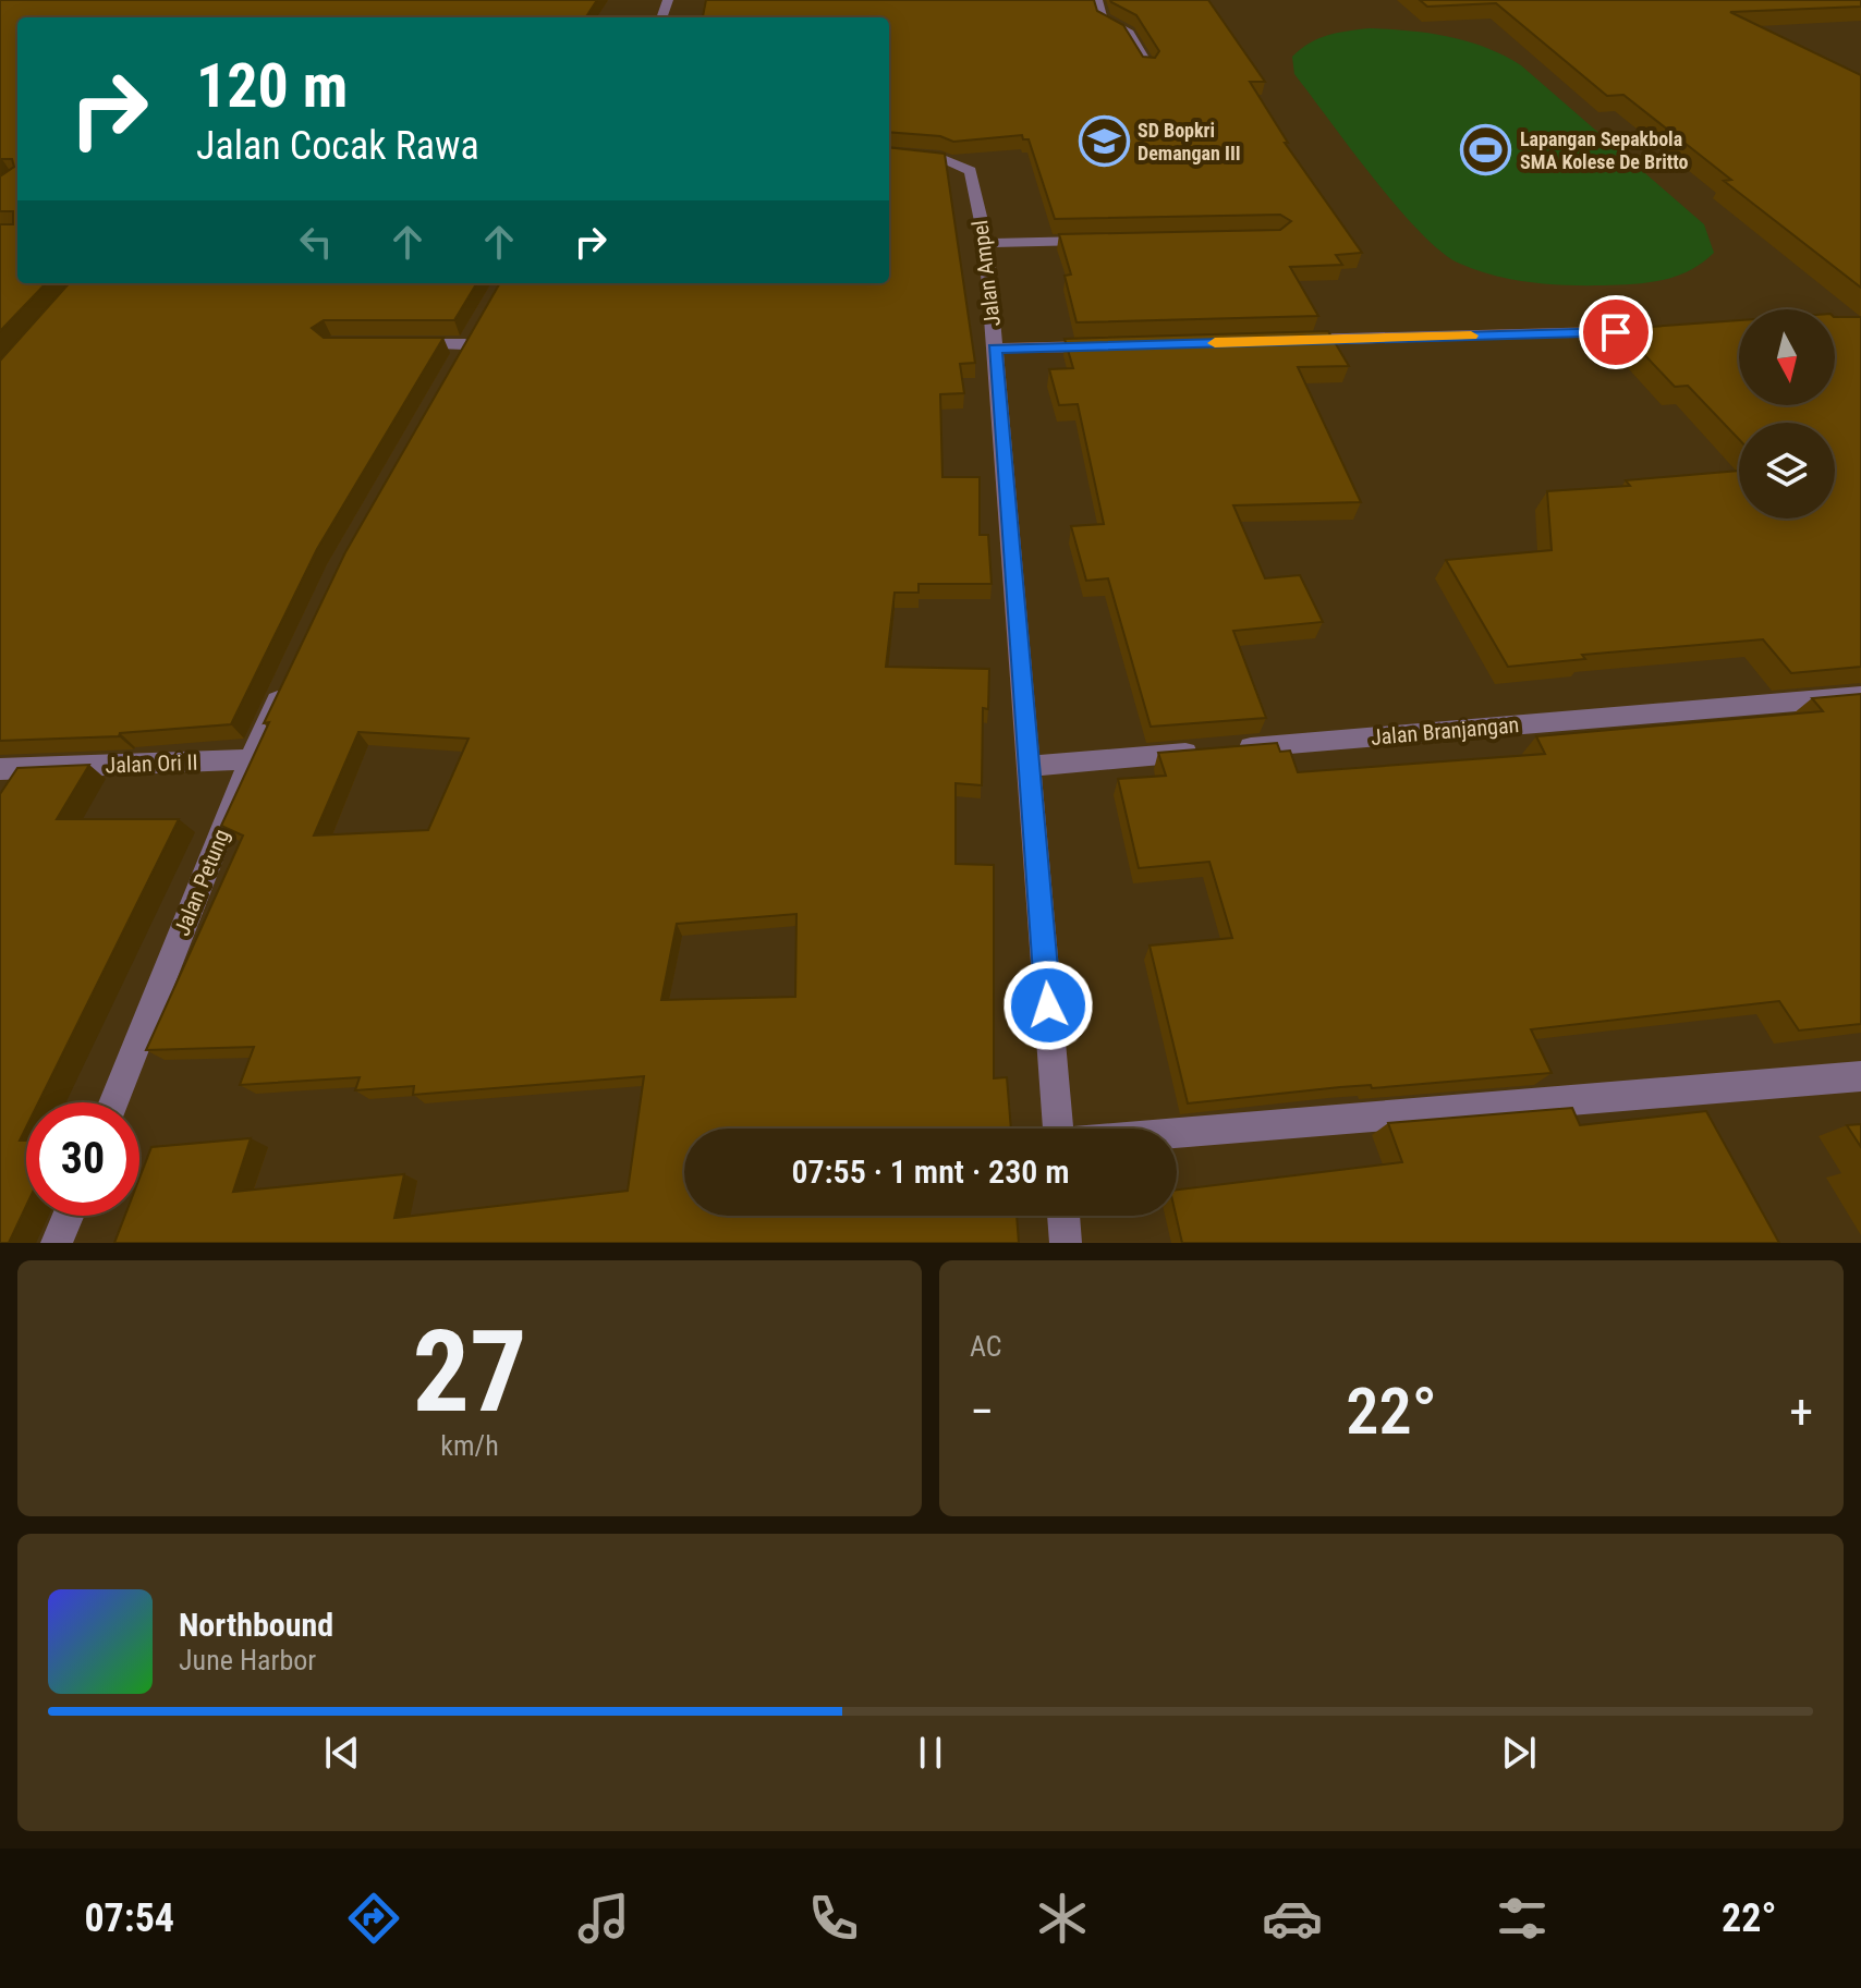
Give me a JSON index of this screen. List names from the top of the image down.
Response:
{
  "streets": {
    "street": [
      "Jalan Ampel",
      "Jalan Branjangan",
      "Jalan Ori II",
      "Jalan Petung"
    ]
  },
  "crossings": [
    ["Jalan Ampel", "Jalan Branjangan"],
    ["Jalan Ori II", "Jalan Petung"]
  ],
  "places": {
    "school or university": ["SD Bopkri Demangan III"],
    "sports": ["Lapangan Sepakbola SMA Kolese De Britto"]
  },
  "north": "bottom",
  "page": {
    "turn": ["120 m", "Jalan Cocak Rawa"],
    "limit": "30",
    "trip": "07:55 · 1 mnt · 230 m",
    "tile": [
      ["27", "km/h"],
      "AC"
    ],
    "heat": ["−", "22°", "+"],
    "song": ["Northbound", "June Harbor"],
    "tabs": ["07:54", "22°"]
  }
}
